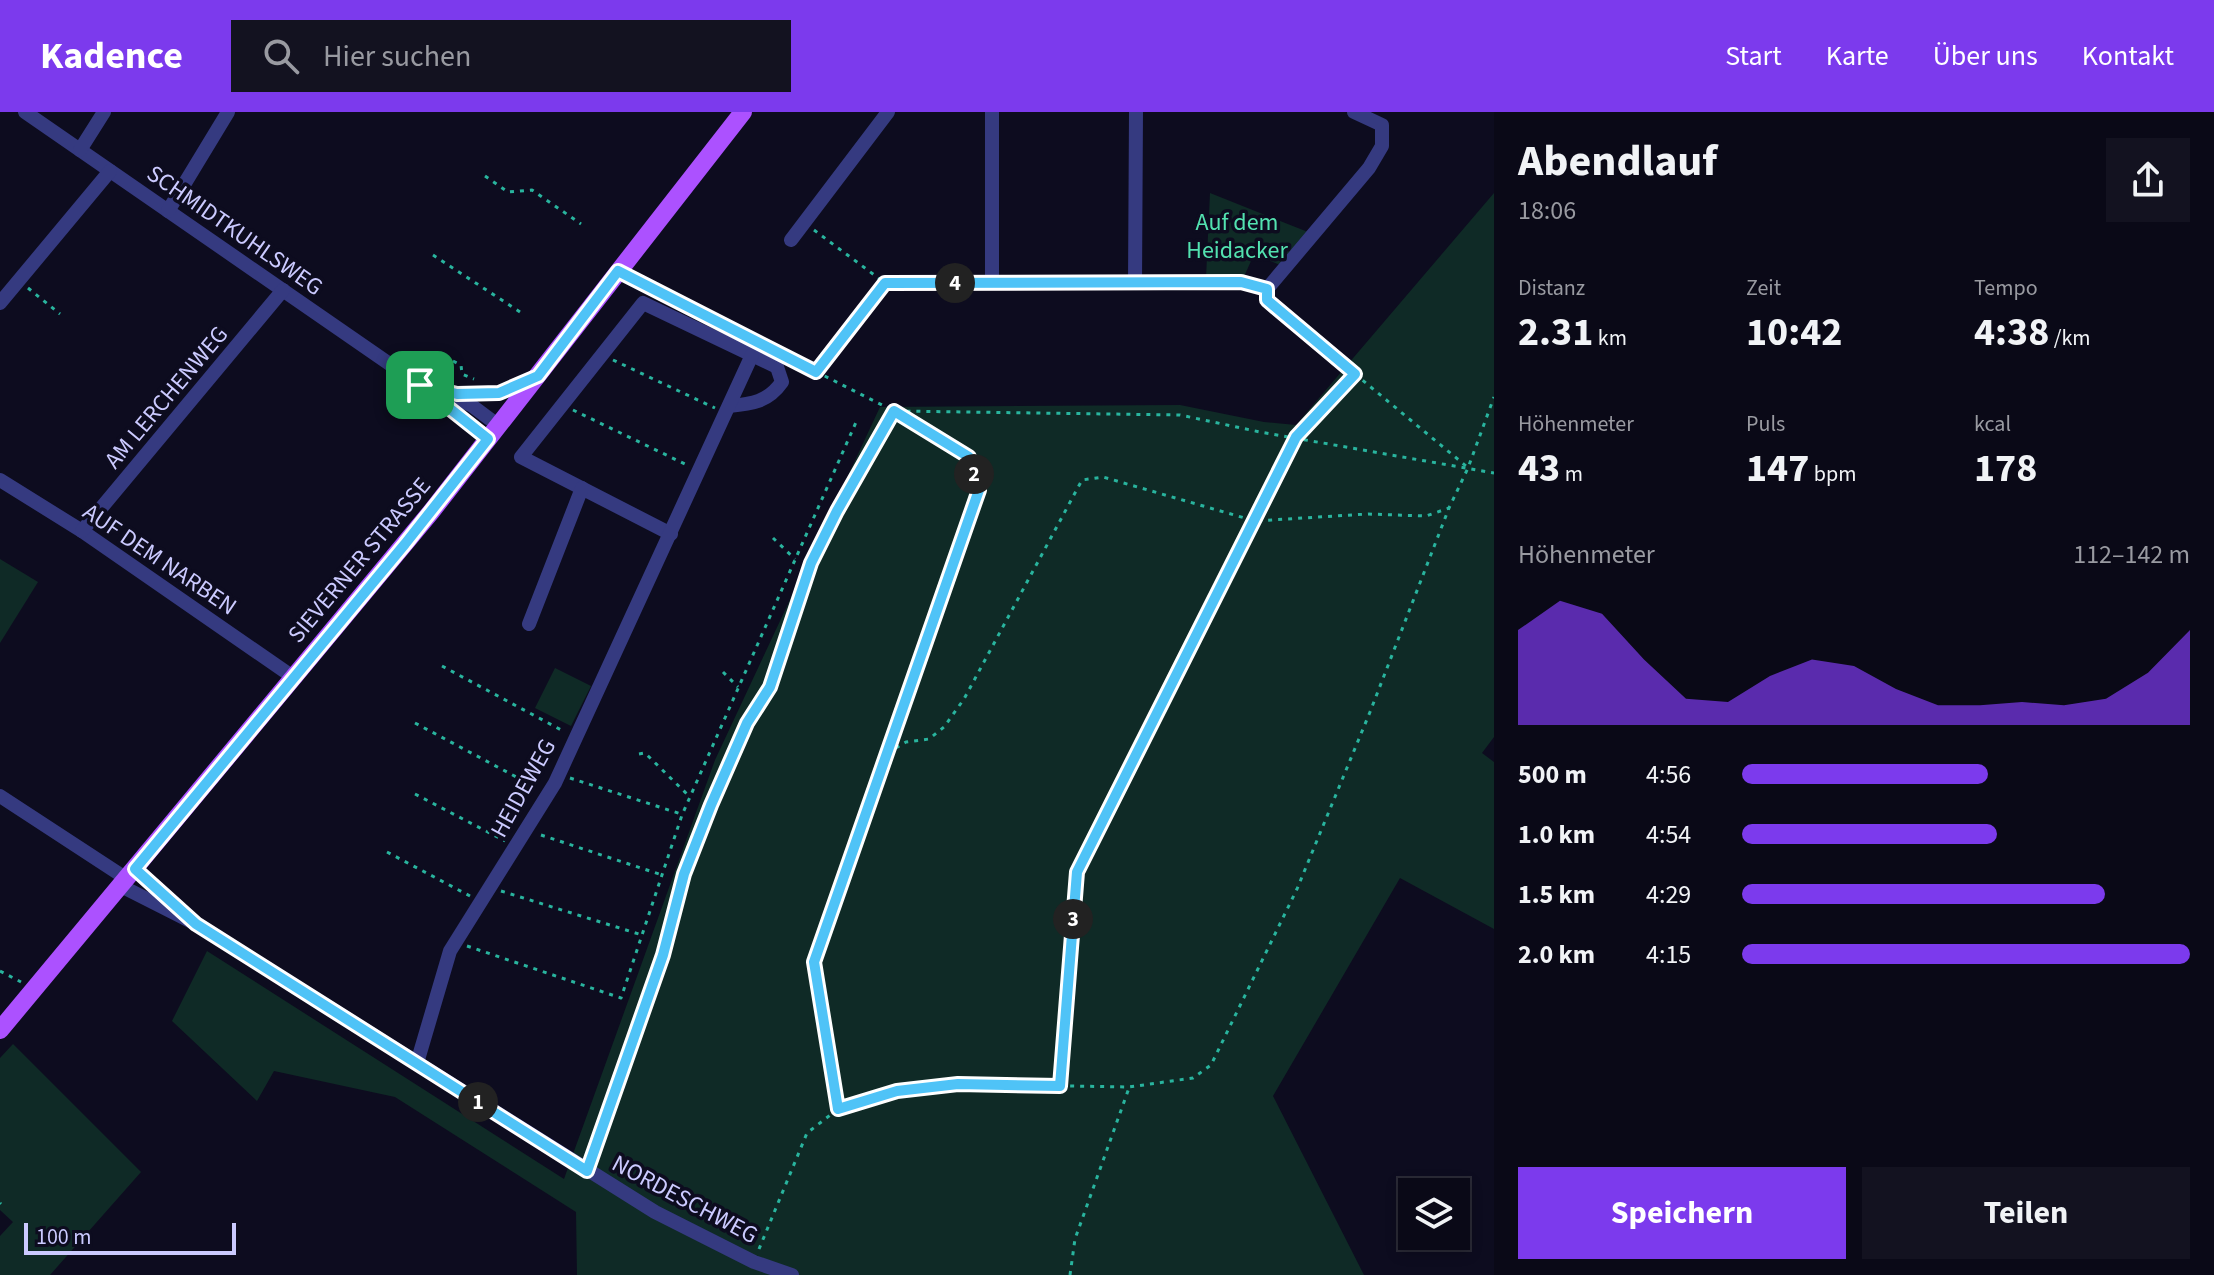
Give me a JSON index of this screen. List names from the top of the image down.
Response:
{
  "streets": {
    "main road": ["SIEVERNER STRASSE"],
    "street": [
      "SCHMIDTKUHLSWEG",
      "AM LERCHENWEG",
      "AUF DEM NARBEN",
      "HEIDEWEG",
      "NORDESCHWEG"
    ]
  },
  "crossings": [
    ["SCHMIDTKUHLSWEG", "AM LERCHENWEG"],
    ["SCHMIDTKUHLSWEG", "SIEVERNER STRASSE"],
    ["AM LERCHENWEG", "AUF DEM NARBEN"],
    ["AUF DEM NARBEN", "SIEVERNER STRASSE"],
    ["SIEVERNER STRASSE", "NORDESCHWEG"],
    ["HEIDEWEG", "NORDESCHWEG"]
  ],
  "parks": ["Auf dem Heidacker"],
  "scale_bar": "100 m",
  "page": {
    "header": "Kadence",
    "search": "Hier suchen",
    "nav": [
      "Start",
      "Karte",
      "Über uns",
      "Kontakt"
    ],
    "heading": ["Abendlauf", "18:06"],
    "stats": [
      ["Distanz", "2.31 km"],
      ["Zeit", "10:42"],
      ["Tempo", "4:38 /km"],
      ["Höhenmeter", "43 m"],
      ["Puls", "147 bpm"],
      ["kcal", "178"]
    ],
    "pins": [
      "4",
      "2",
      "3",
      "1"
    ],
    "chart": ["Höhenmeter", "112–142 m"],
    "list": [
      {
        "name": "500 m",
        "note": "4:56"
      },
      {
        "name": "1.0 km",
        "note": "4:54"
      },
      {
        "name": "1.5 km",
        "note": "4:29"
      },
      {
        "name": "2.0 km",
        "note": "4:15"
      }
    ],
    "buttons": ["Speichern", "Teilen"],
    "scale": "100 m"
  }
}
